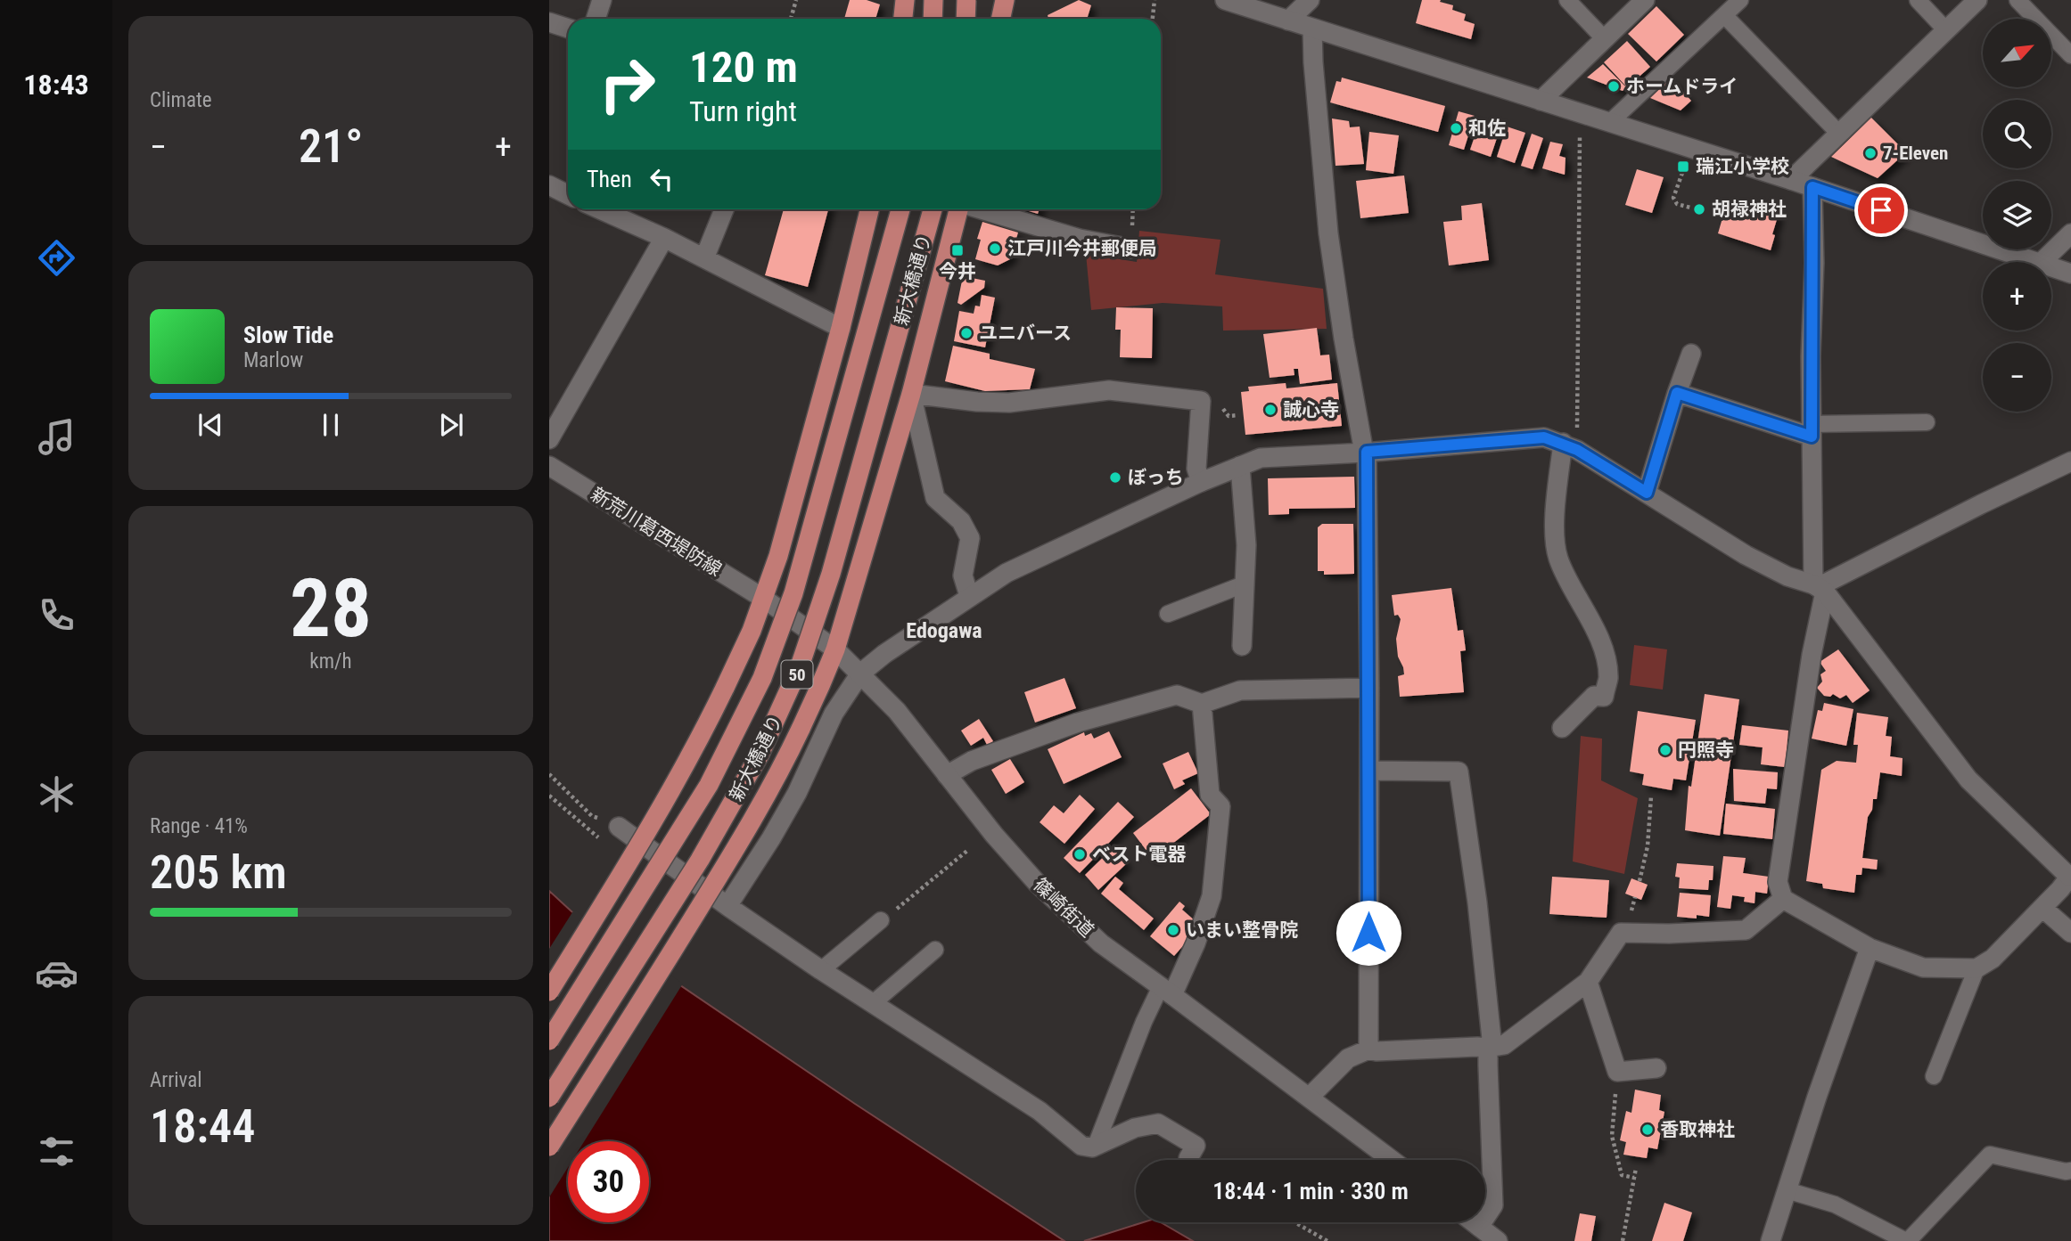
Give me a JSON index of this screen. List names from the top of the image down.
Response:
{
  "streets": {
    "main road": ["新大橋通り", "50"],
    "street": ["新荒川葛西堤防線", "篠崎街道"]
  },
  "crossings": [
    ["新荒川葛西堤防線", "篠崎街道"],
    ["50", "篠崎街道"]
  ],
  "districts": ["Edogawa"],
  "places": {
    "other": [
      "ホームドライ",
      "和佐",
      "7-Eleven",
      "胡禄神社",
      "江戸川今井郵便局",
      "ユニバース",
      "誠心寺",
      "ぼっち",
      "円照寺",
      "ベスト電器",
      "いまい整骨院",
      "香取神社"
    ],
    "transit": ["瑞江小学校", "今井"]
  },
  "north": "top right",
  "page": {
    "tabs": "18:43",
    "tile": [
      "Climate",
      ["28", "km/h"],
      ["Range · 41%", "205 km"],
      ["Arrival", "18:44"]
    ],
    "map_buttons": ["+", "−"],
    "turn": ["120 m", "Turn right"],
    "heat": ["−", "21°", "+"],
    "then": "Then",
    "song": ["Slow Tide", "Marlow"],
    "limit": "30",
    "trip": "18:44 · 1 min · 330 m"
  }
}
